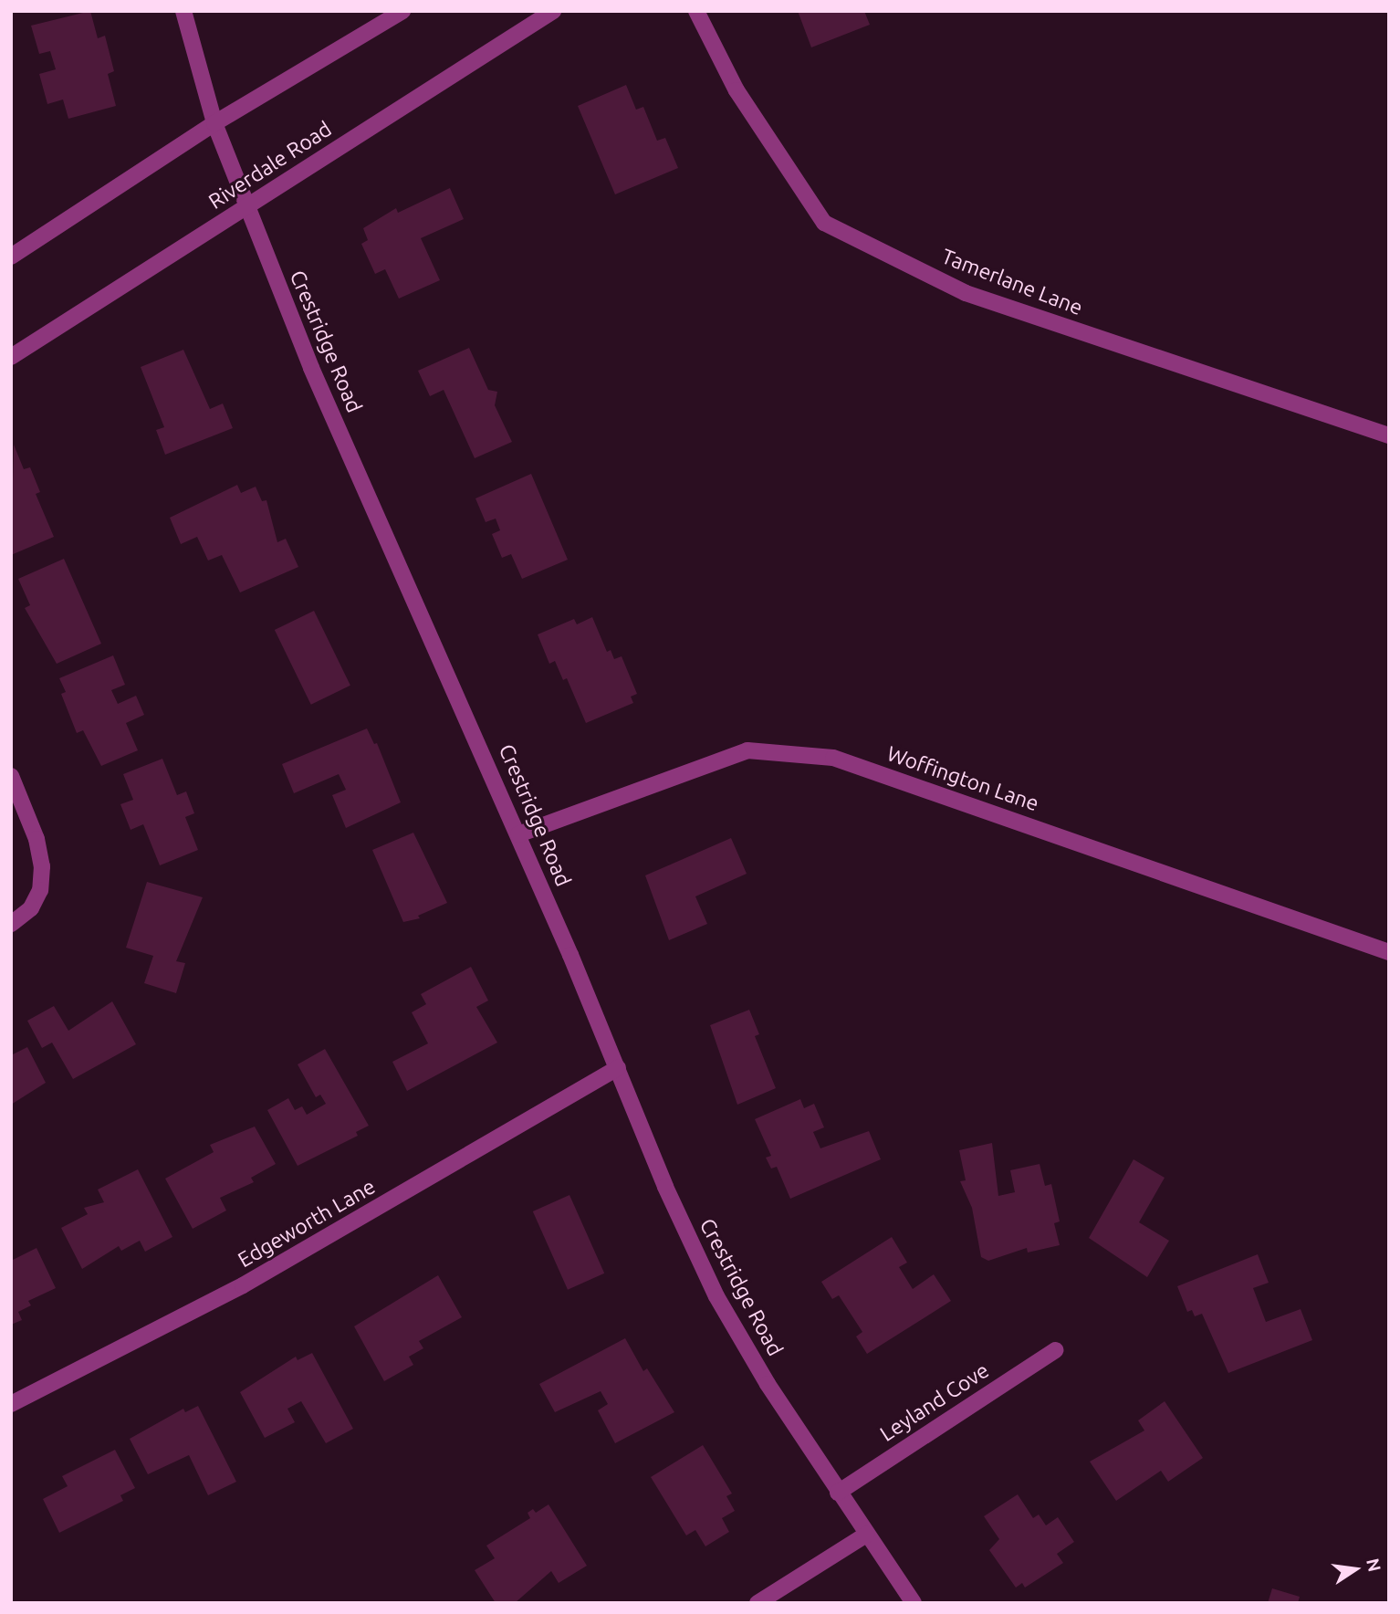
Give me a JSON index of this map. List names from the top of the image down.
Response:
{
  "streets": {
    "street": [
      "Riverdale Road",
      "Tamerlane Lane",
      "Crestridge Road",
      "Woffington Lane",
      "Edgeworth Lane",
      "Leyland Cove"
    ]
  },
  "crossings": [
    ["Riverdale Road", "Crestridge Road"],
    ["Crestridge Road", "Woffington Lane"],
    ["Crestridge Road", "Edgeworth Lane"],
    ["Crestridge Road", "Leyland Cove"]
  ],
  "north": "right"
}
